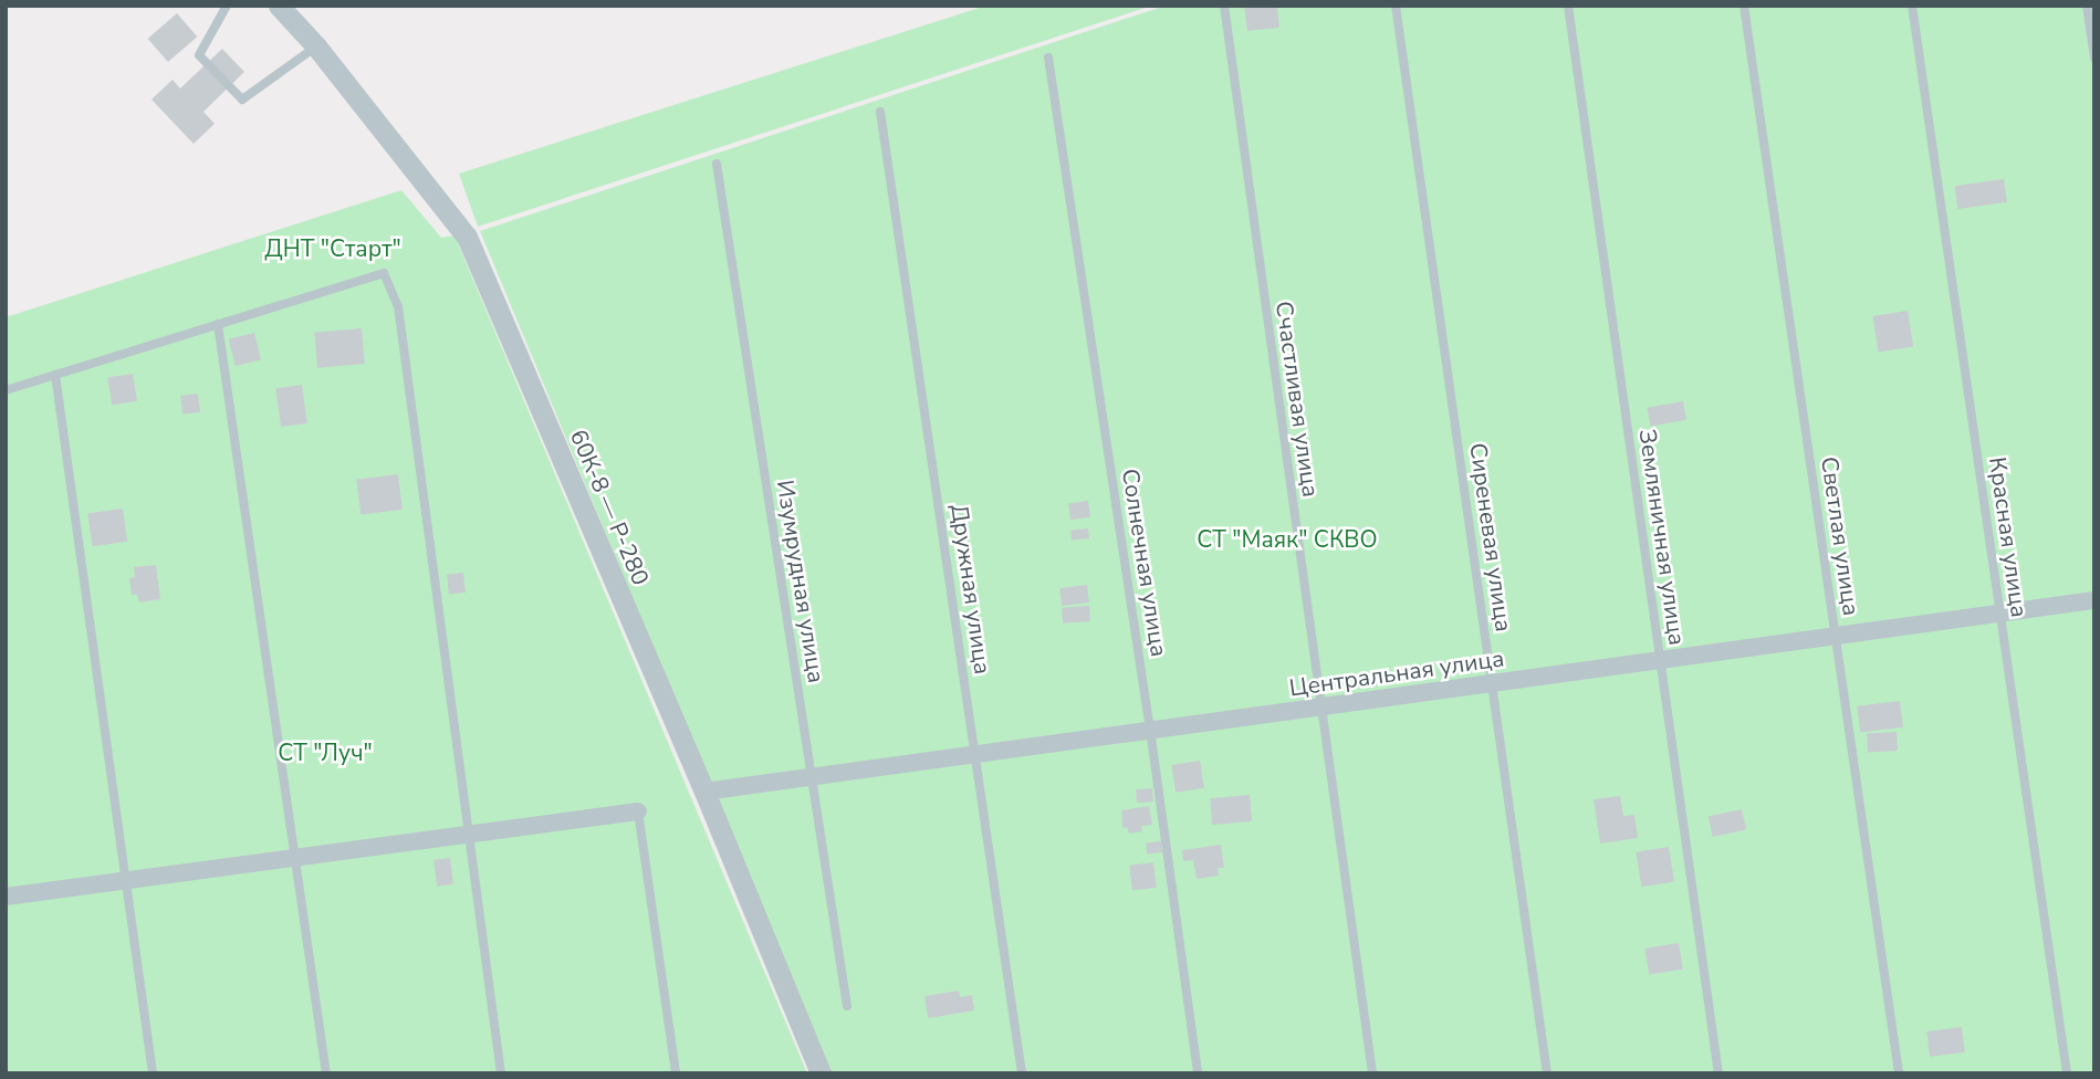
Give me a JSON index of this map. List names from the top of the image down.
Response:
{
  "streets": {
    "street": ["60К-8 — Р-280", "Центральная улица"],
    "lane": [
      "Счастливая улица",
      "Светлая улица",
      "Сиреневая улица",
      "Земляничная улица",
      "Красная улица",
      "Солнечная улица",
      "Изумрудная улица",
      "Дружная улица"
    ]
  },
  "crossings": [
    ["Счастливая улица", "Центральная улица"],
    ["60К-8 — Р-280", "Центральная улица"],
    ["Светлая улица", "Центральная улица"],
    ["Сиреневая улица", "Центральная улица"],
    ["Земляничная улица", "Центральная улица"],
    ["Красная улица", "Центральная улица"],
    ["Солнечная улица", "Центральная улица"],
    ["Изумрудная улица", "Центральная улица"],
    ["Дружная улица", "Центральная улица"]
  ],
  "parks": ["ДНТ \"Старт\"", "СТ \"Маяк\" СКВО", "СТ \"Луч\""]
}
